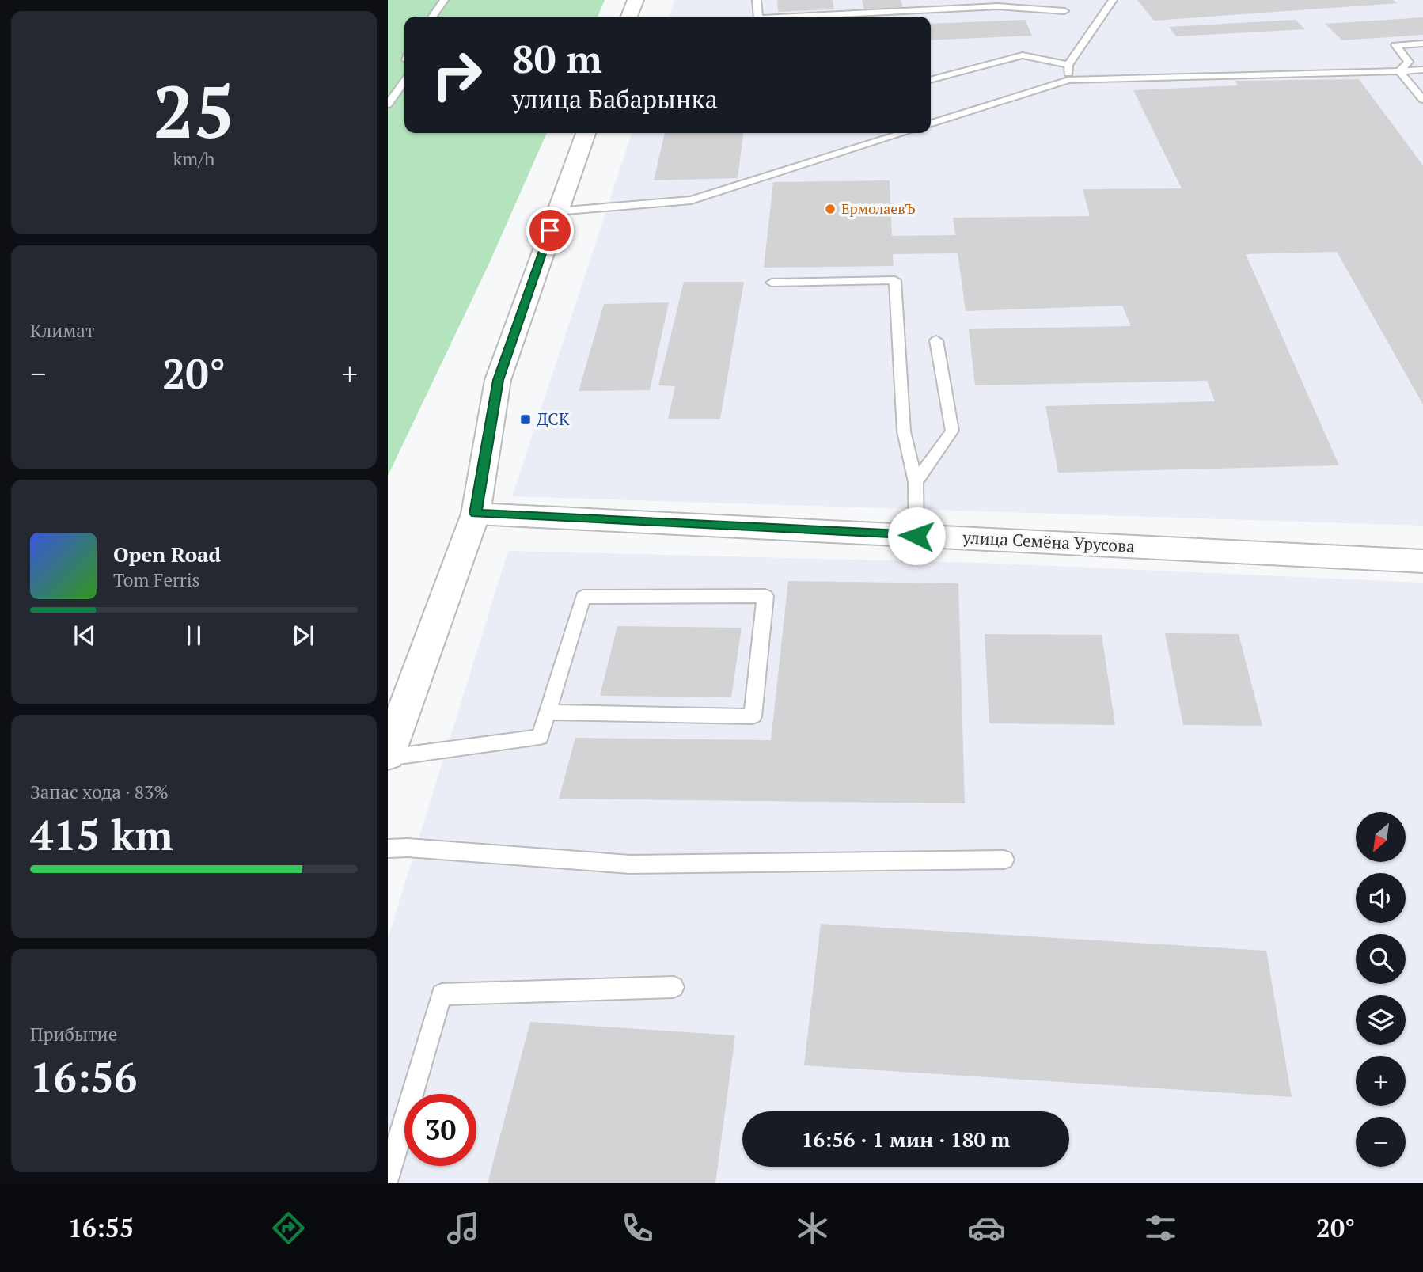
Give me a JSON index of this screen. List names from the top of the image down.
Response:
{
  "streets": {
    "street": ["улица Семёна Урусова"]
  },
  "places": {
    "other": ["ЕрмолаевЪ"],
    "transit": ["ДСК"]
  },
  "north": "bottom left",
  "page": {
    "tile": [
      ["25", "km/h"],
      "Климат",
      ["Запас хода · 83%", "415 km"],
      ["Прибытие", "16:56"]
    ],
    "turn": ["80 m", "улица Бабарынка"],
    "heat": ["−", "20°", "+"],
    "song": ["Open Road", "Tom Ferris"],
    "map_buttons": ["+", "−"],
    "limit": "30",
    "trip": "16:56 · 1 мин · 180 m",
    "tabs": ["16:55", "20°"]
  }
}
